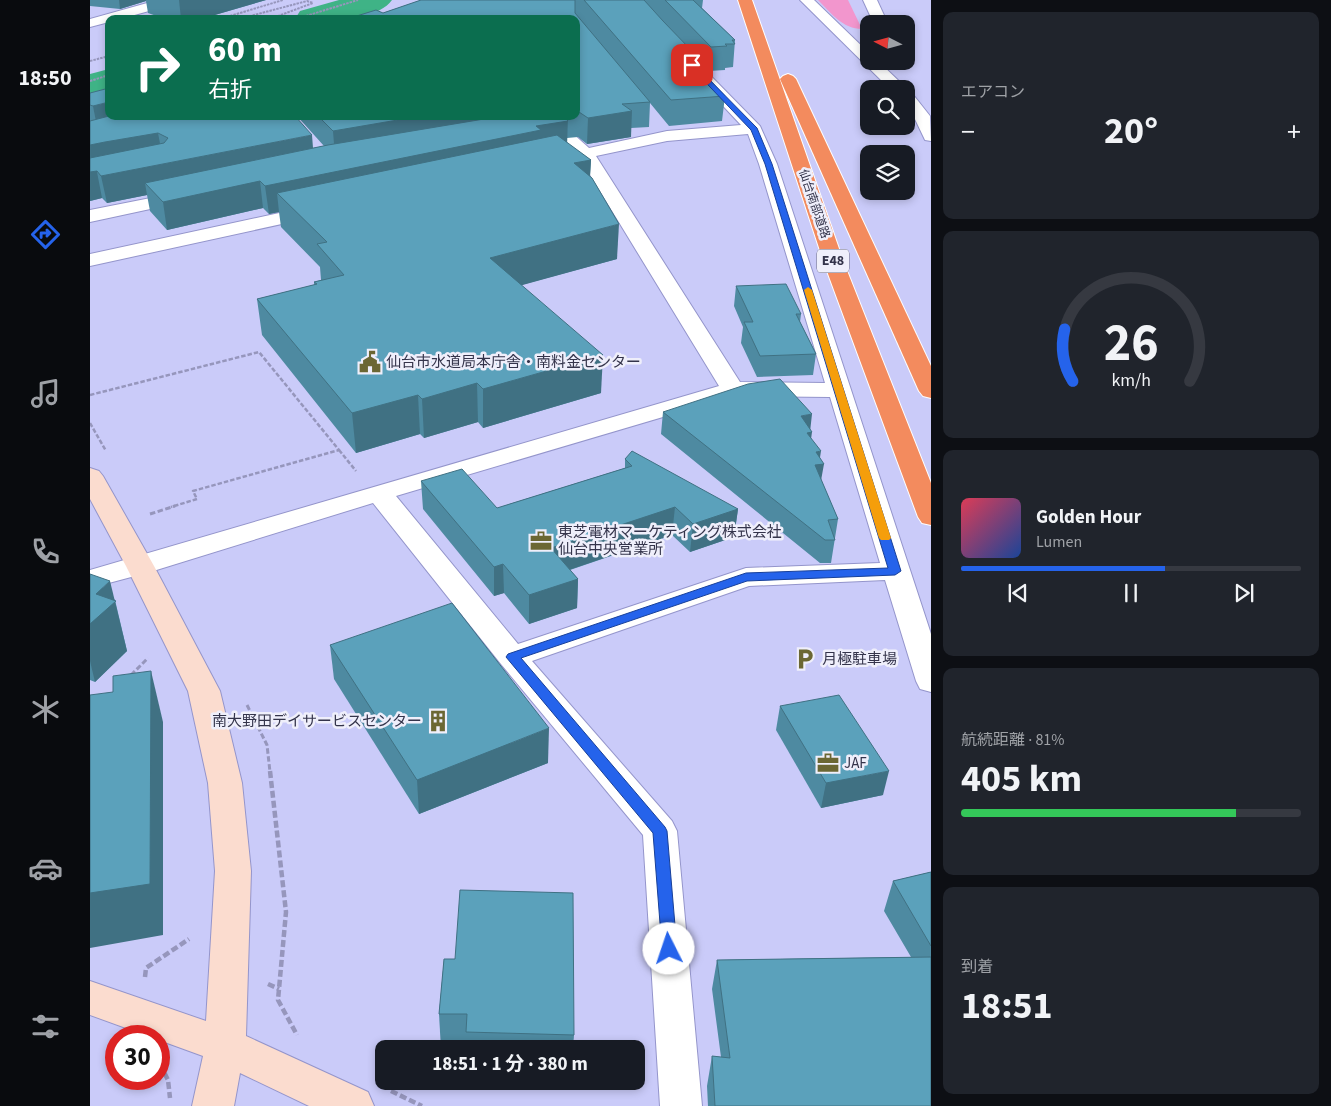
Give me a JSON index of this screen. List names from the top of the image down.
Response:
{
  "streets": {
    "highway": ["仙台南部道路", "E48"]
  },
  "places": {
    "public building": ["仙台市水道局本庁舎・南料金センター"],
    "office": ["東芝電材マーケティング株式会社 仙台中央営業所", "JAF"],
    "parking": ["月極駐車場"],
    "building": ["南大野田デイサービスセンター"]
  },
  "north": "left",
  "page": {
    "tabs": "18:50",
    "tile": [
      "エアコン",
      ["航続距離 · 81%", "405 km"],
      ["到着", "18:51"]
    ],
    "turn": ["60 m", "右折"],
    "heat": ["−", "20°", "+"],
    "song": ["Golden Hour", "Lumen"],
    "limit": "30",
    "trip": "18:51 · 1 分 · 380 m",
    "gauge": ["26", "km/h"]
  }
}
